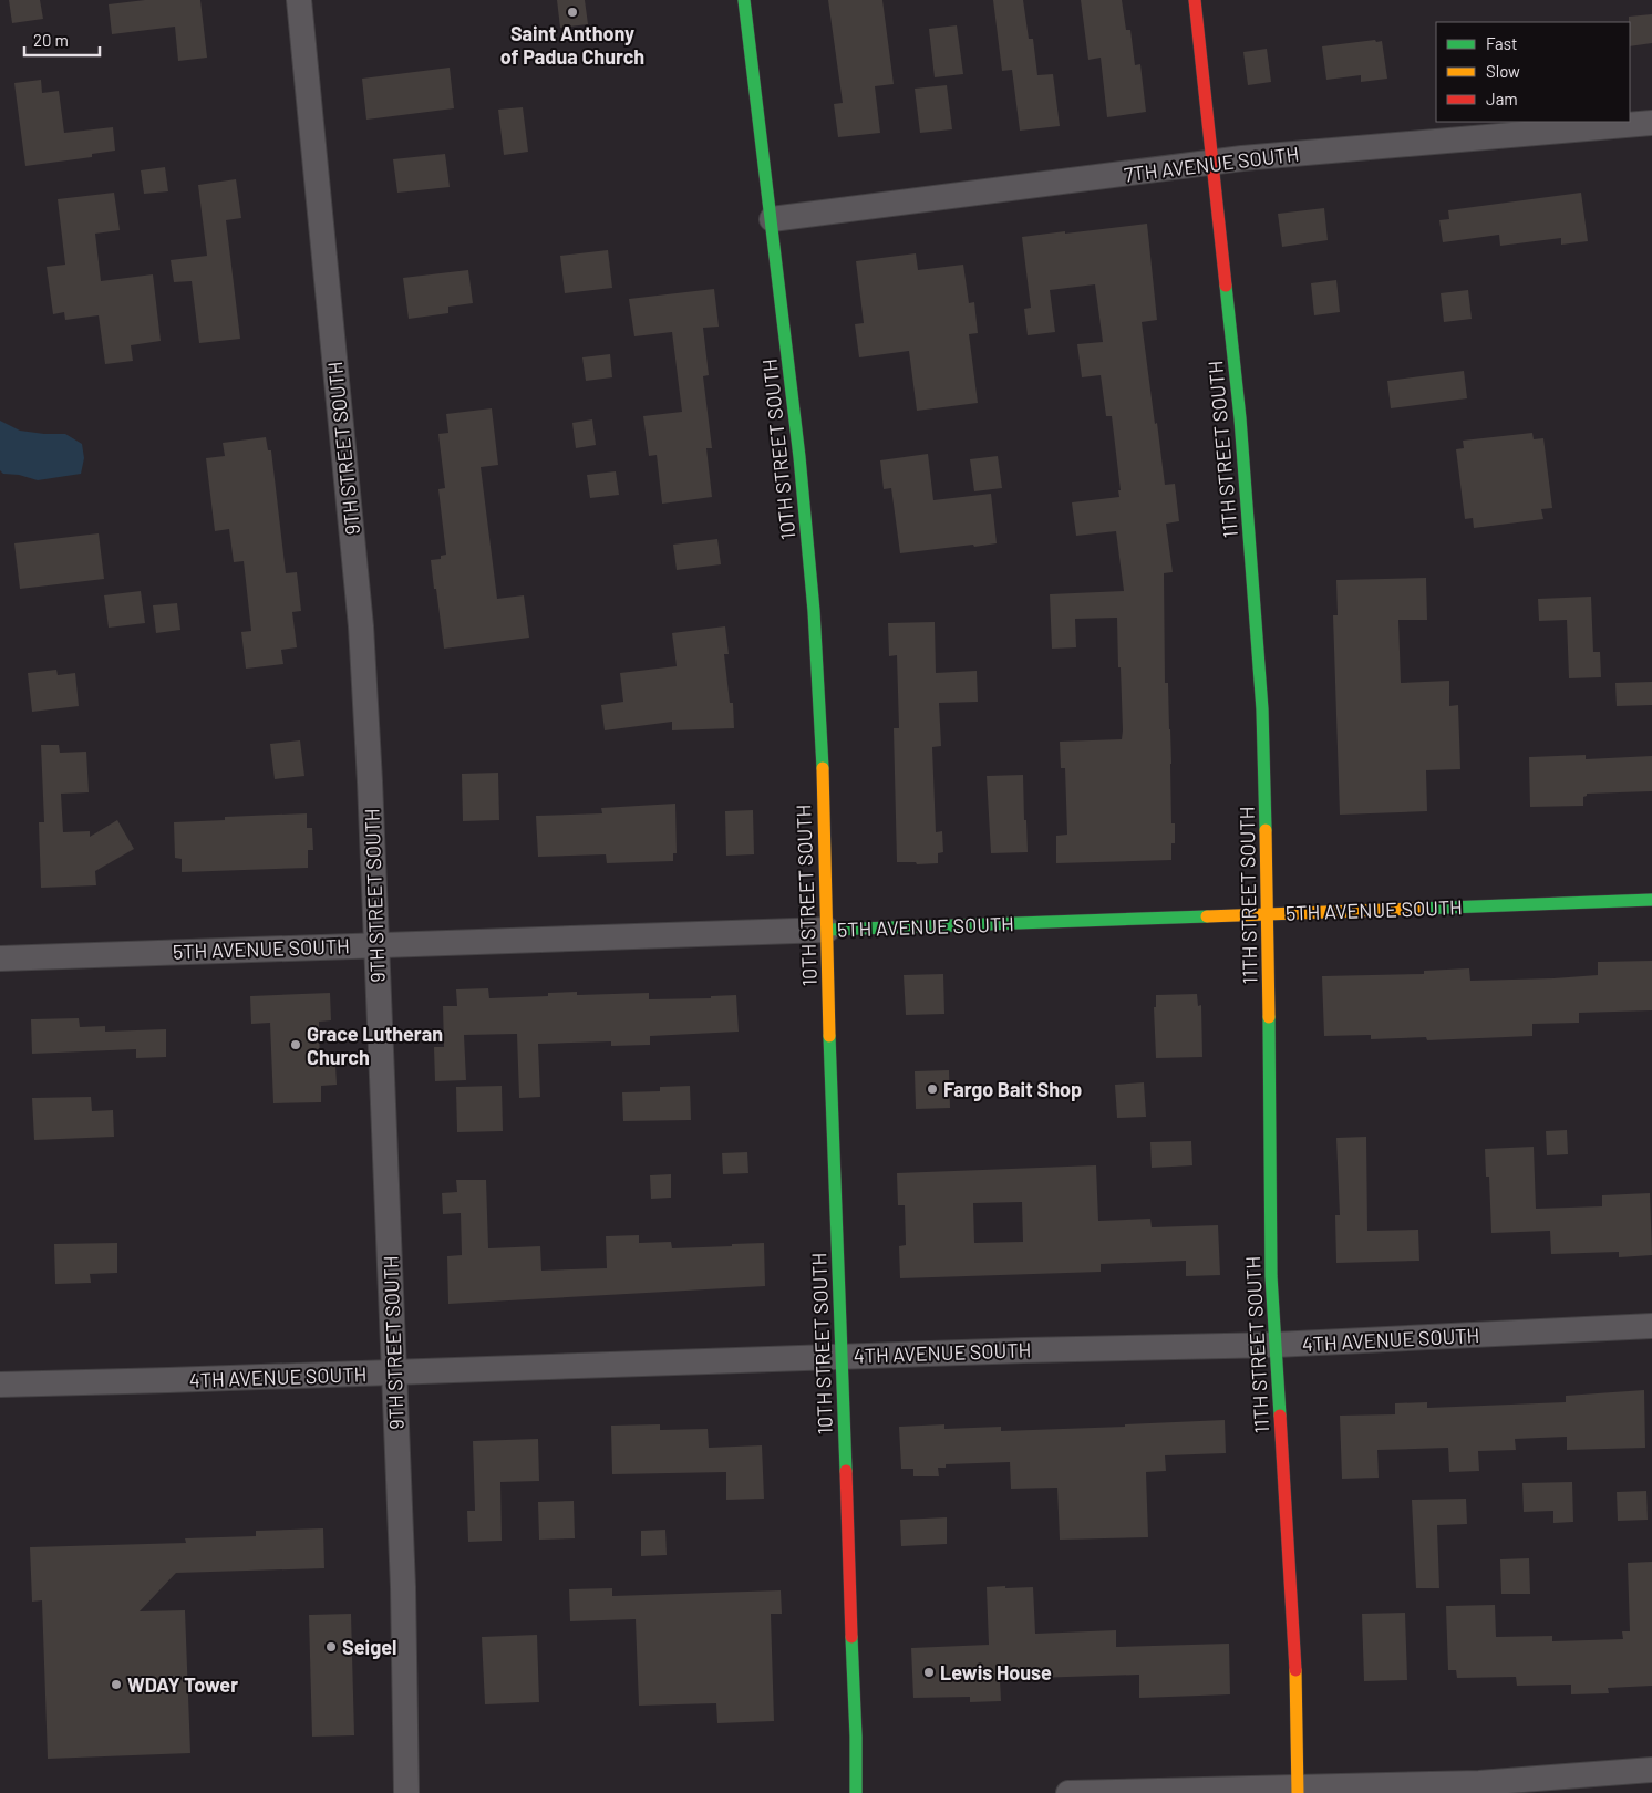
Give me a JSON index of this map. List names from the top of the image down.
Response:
{
  "streets": {
    "street": [
      "7TH AVENUE SOUTH",
      "9TH STREET SOUTH",
      "10TH STREET SOUTH",
      "11TH STREET SOUTH",
      "5TH AVENUE SOUTH",
      "4TH AVENUE SOUTH"
    ]
  },
  "crossings": [
    ["7TH AVENUE SOUTH", "10TH STREET SOUTH"],
    ["7TH AVENUE SOUTH", "11TH STREET SOUTH"],
    ["9TH STREET SOUTH", "5TH AVENUE SOUTH"],
    ["9TH STREET SOUTH", "4TH AVENUE SOUTH"],
    ["10TH STREET SOUTH", "5TH AVENUE SOUTH"],
    ["10TH STREET SOUTH", "4TH AVENUE SOUTH"],
    ["11TH STREET SOUTH", "5TH AVENUE SOUTH"],
    ["11TH STREET SOUTH", "4TH AVENUE SOUTH"]
  ],
  "places": [
    "Saint Anthony of Padua Church",
    "Grace Lutheran Church",
    "Fargo Bait Shop",
    "Seigel",
    "Lewis House",
    "WDAY Tower"
  ],
  "legend": ["Fast", "Slow", "Jam"],
  "scale_bar": "20 m"
}
